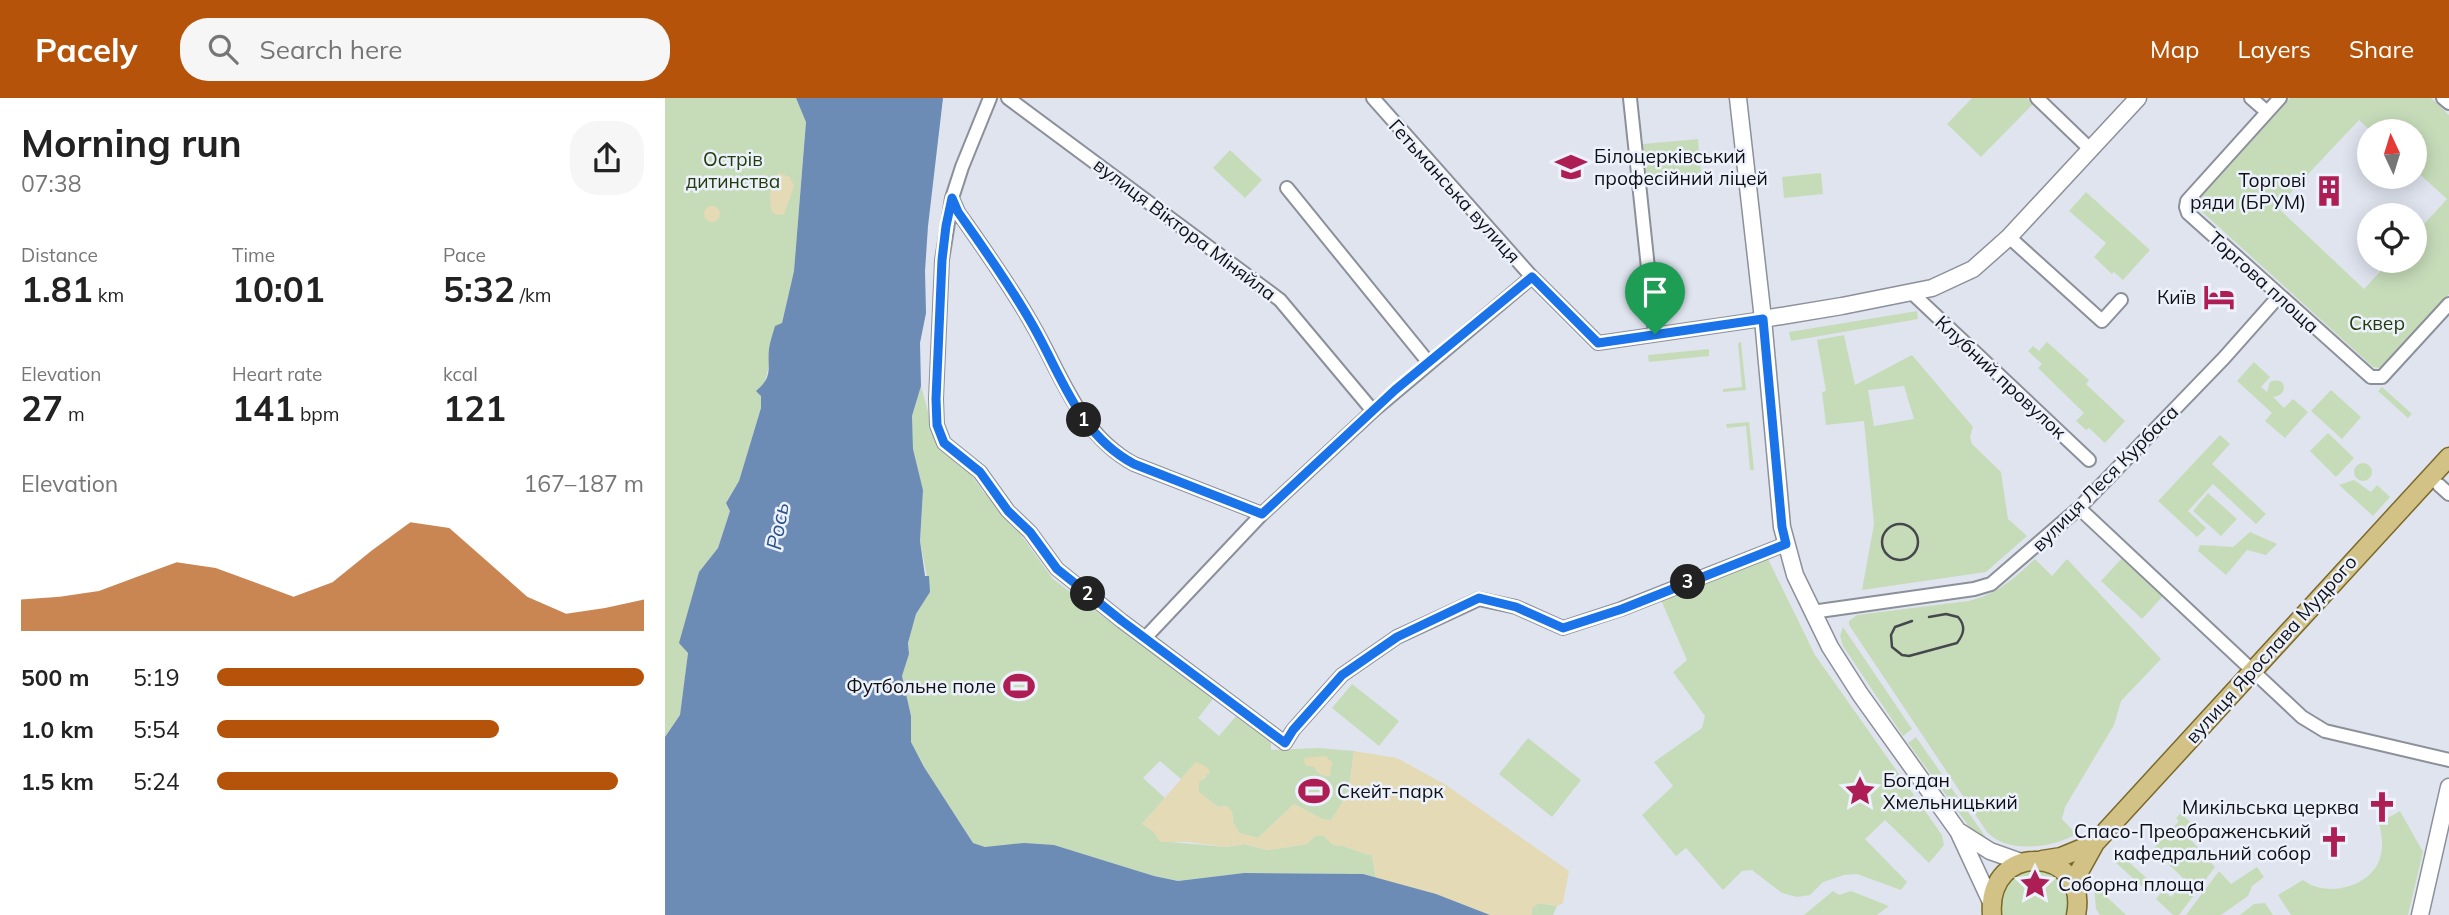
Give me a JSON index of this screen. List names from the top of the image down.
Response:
{
  "streets": {
    "main road": ["вулиця Ярослава Мудрого"],
    "street": [
      "Гетьманська вулиця",
      "вулиця Віктора Міняйла",
      "Торгова площа",
      "Клубний провулок",
      "вулиця Леся Курбаса"
    ]
  },
  "crossings": [
    ["Торгова площа", "вулиця Леся Курбаса"]
  ],
  "water": ["Рось"],
  "parks": ["Острів дитинства", "Сквер"],
  "places": {
    "school or university": ["Білоцерківський професійний ліцей"],
    "building": ["Торгові ряди (БРУМ)"],
    "hotel": ["Київ"],
    "sports": ["Футбольне поле", "Скейт-парк"],
    "place": ["Богдан Хмельницький", "Соборна площа"],
    "church": ["Микільська церква", "Спасо-Преображенський кафедральний собор"]
  },
  "north": "top",
  "page": {
    "header": "Pacely",
    "search": "Search here",
    "nav": ["Map", "Layers", "Share"],
    "heading": ["Morning run", "07:38"],
    "stats": [
      ["Distance", "1.81 km"],
      ["Time", "10:01"],
      ["Pace", "5:32 /km"],
      ["Elevation", "27 m"],
      ["Heart rate", "141 bpm"],
      ["kcal", "121"]
    ],
    "pins": ["1", "3", "2"],
    "chart": ["Elevation", "167–187 m"],
    "list": [
      {
        "name": "500 m",
        "note": "5:19"
      },
      {
        "name": "1.0 km",
        "note": "5:54"
      },
      {
        "name": "1.5 km",
        "note": "5:24"
      }
    ]
  }
}
